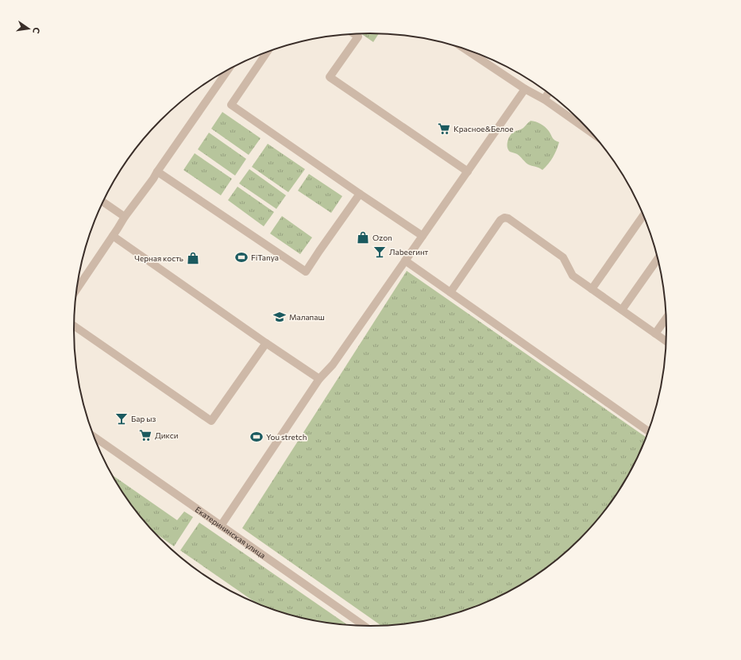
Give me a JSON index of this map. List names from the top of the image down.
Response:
{
  "streets": {
    "street": ["Екатерининская улица"]
  },
  "places": {
    "supermarket": ["Красное&Белое", "Дикси"],
    "shop": ["Ozon", "Черная кость"],
    "bar": ["Лаbeerинт", "Бар ыз"],
    "sports": ["FiTanya", "You stretch"],
    "school or university": ["Малапаш"]
  },
  "north": "right"
}
